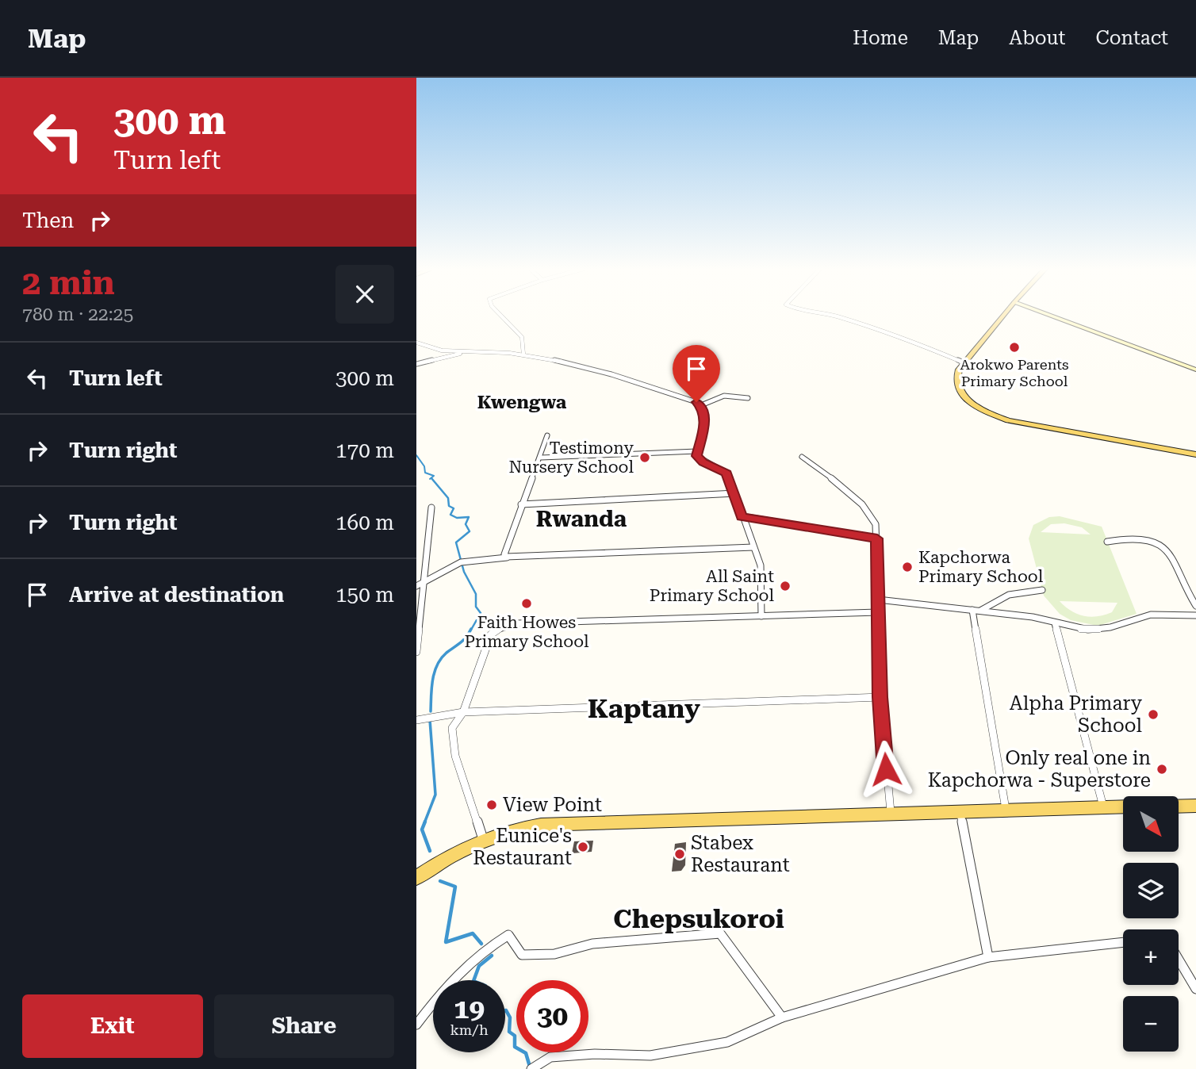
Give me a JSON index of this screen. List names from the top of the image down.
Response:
{
  "districts": [
    "Kwengwa",
    "Rwanda",
    "Kaptany",
    "Chepsukoroi"
  ],
  "places": [
    "Arokwo Parents Primary School",
    "Testimony Nursery School",
    "Kapchorwa Primary School",
    "All Saint Primary School",
    "Faith Howes Primary School",
    "Alpha Primary School",
    "Only real one in Kapchorwa - Superstore",
    "View Point",
    "Eunice's Restaurant",
    "Stabex Restaurant"
  ],
  "north": "bottom right",
  "page": {
    "header": "Map",
    "nav": [
      "Home",
      "Map",
      "About",
      "Contact"
    ],
    "turn": ["300 m", "Turn left"],
    "then": "Then",
    "heading": ["2 min", "780 m · 22:25"],
    "list": [
      {
        "name": "Turn left",
        "value": "300 m"
      },
      {
        "name": "Turn right",
        "value": "170 m"
      },
      {
        "name": "Turn right",
        "value": "160 m"
      },
      {
        "name": "Arrive at destination",
        "value": "150 m"
      }
    ],
    "map_buttons": ["+", "−"],
    "speed": "19 km/h",
    "limit": "30",
    "buttons": ["Exit", "Share"]
  }
}
